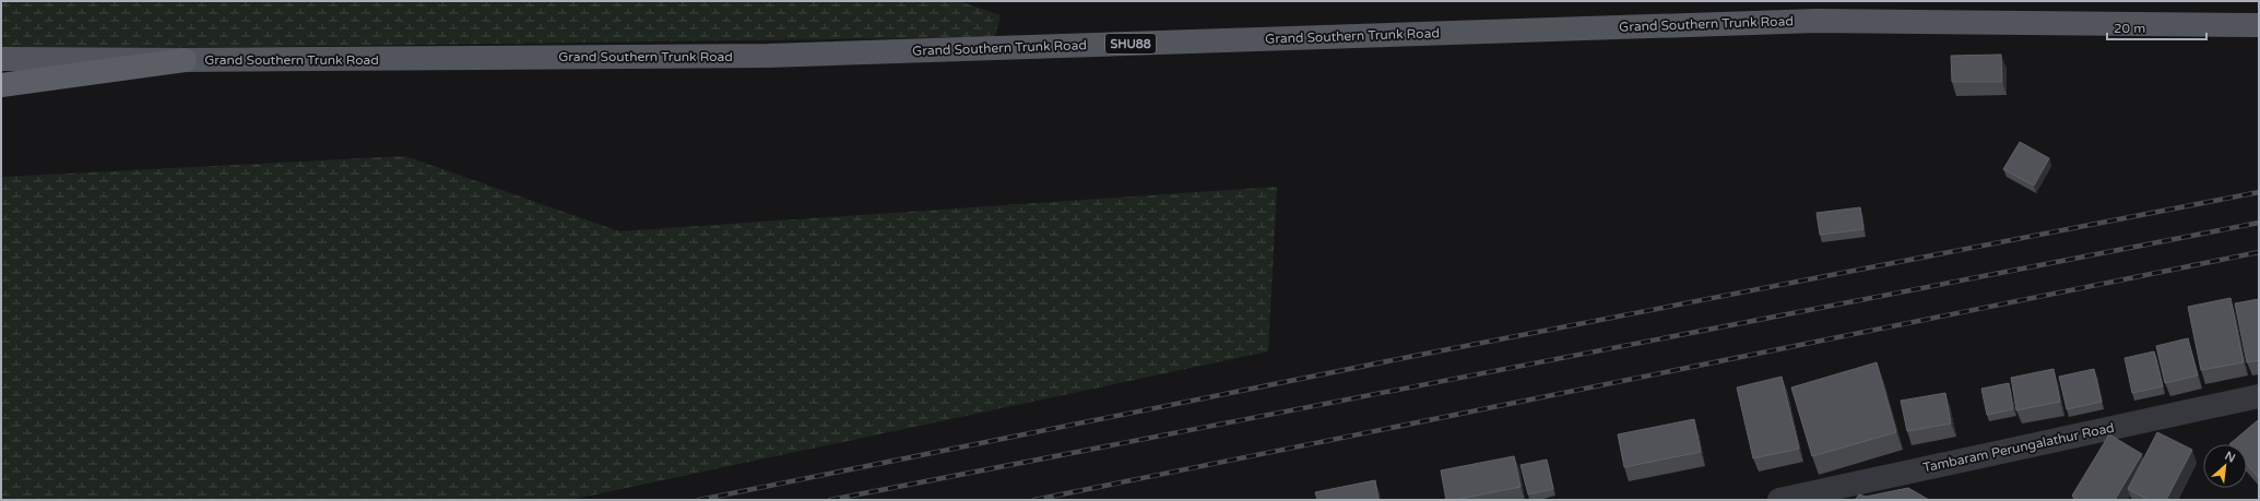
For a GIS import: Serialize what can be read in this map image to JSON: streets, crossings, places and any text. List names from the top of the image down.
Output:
{
  "streets": {
    "main road": ["Grand Southern Trunk Road", "SHU88"],
    "street": ["Tambaram Perungalathur Road"]
  },
  "scale_bar": "20 m",
  "north": "top right"
}
